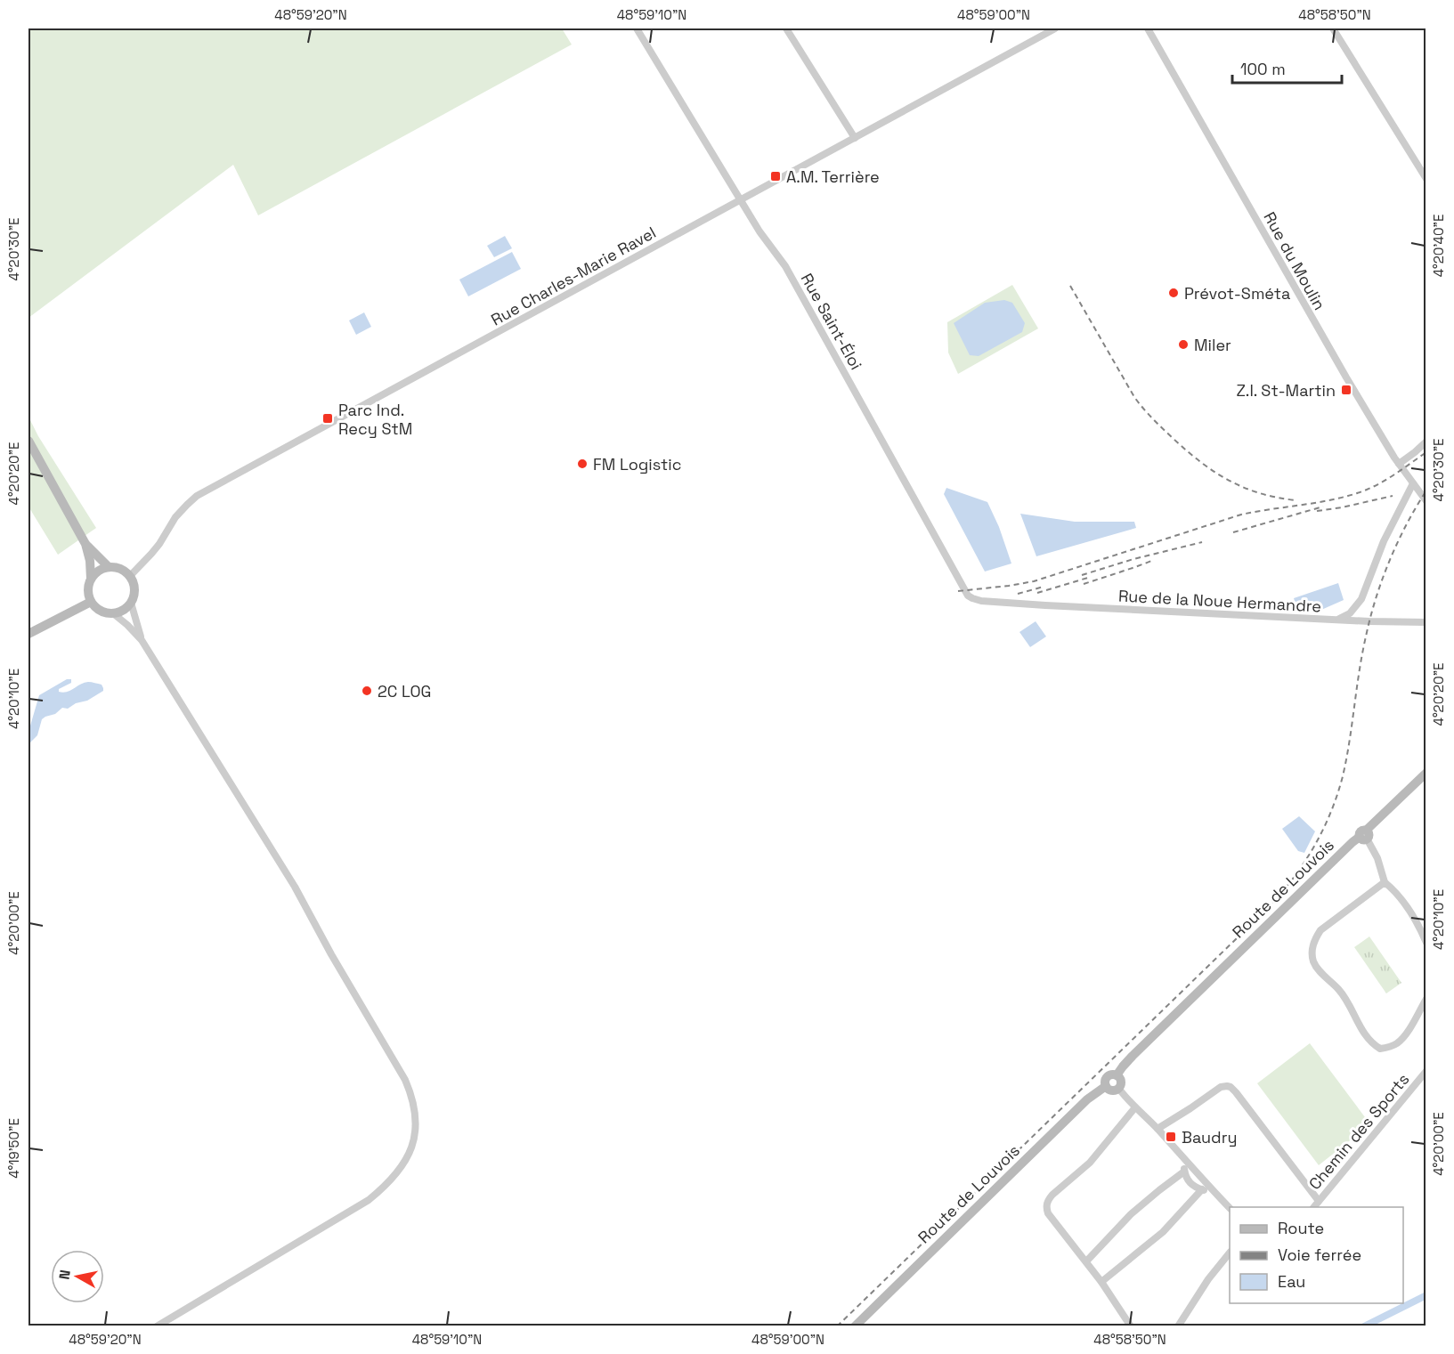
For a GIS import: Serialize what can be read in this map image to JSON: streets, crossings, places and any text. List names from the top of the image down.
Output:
{
  "streets": {
    "street": [
      "Rue du Moulin",
      "Rue Charles-Marie Ravel",
      "Rue Saint-Éloi",
      "Rue de la Noue Hermandre",
      "Route de Louvois",
      "Chemin des Sports"
    ]
  },
  "crossings": [
    ["Rue Charles-Marie Ravel", "Rue Saint-Éloi"],
    ["Rue Saint-Éloi", "Rue de la Noue Hermandre"]
  ],
  "places": {
    "transit": [
      "A.M. Terrière",
      "Z.I. St-Martin",
      "Parc Ind. Recy StM",
      "Baudry"
    ],
    "other": [
      "Prévot-Sméta",
      "Miler",
      "FM Logistic",
      "2C LOG"
    ]
  },
  "legend": ["Route", "Voie ferrée", "Eau"],
  "scale_bar": "100 m",
  "north": "left",
  "coordinates": [
    "48°59'20\"N",
    "48°59'10\"N",
    "48°59'00\"N",
    "48°58'50\"N",
    "4°20'40\"E",
    "4°20'30\"E",
    "4°20'20\"E",
    "4°20'10\"E",
    "4°20'00\"E",
    "4°19'50\"E"
  ]
}
